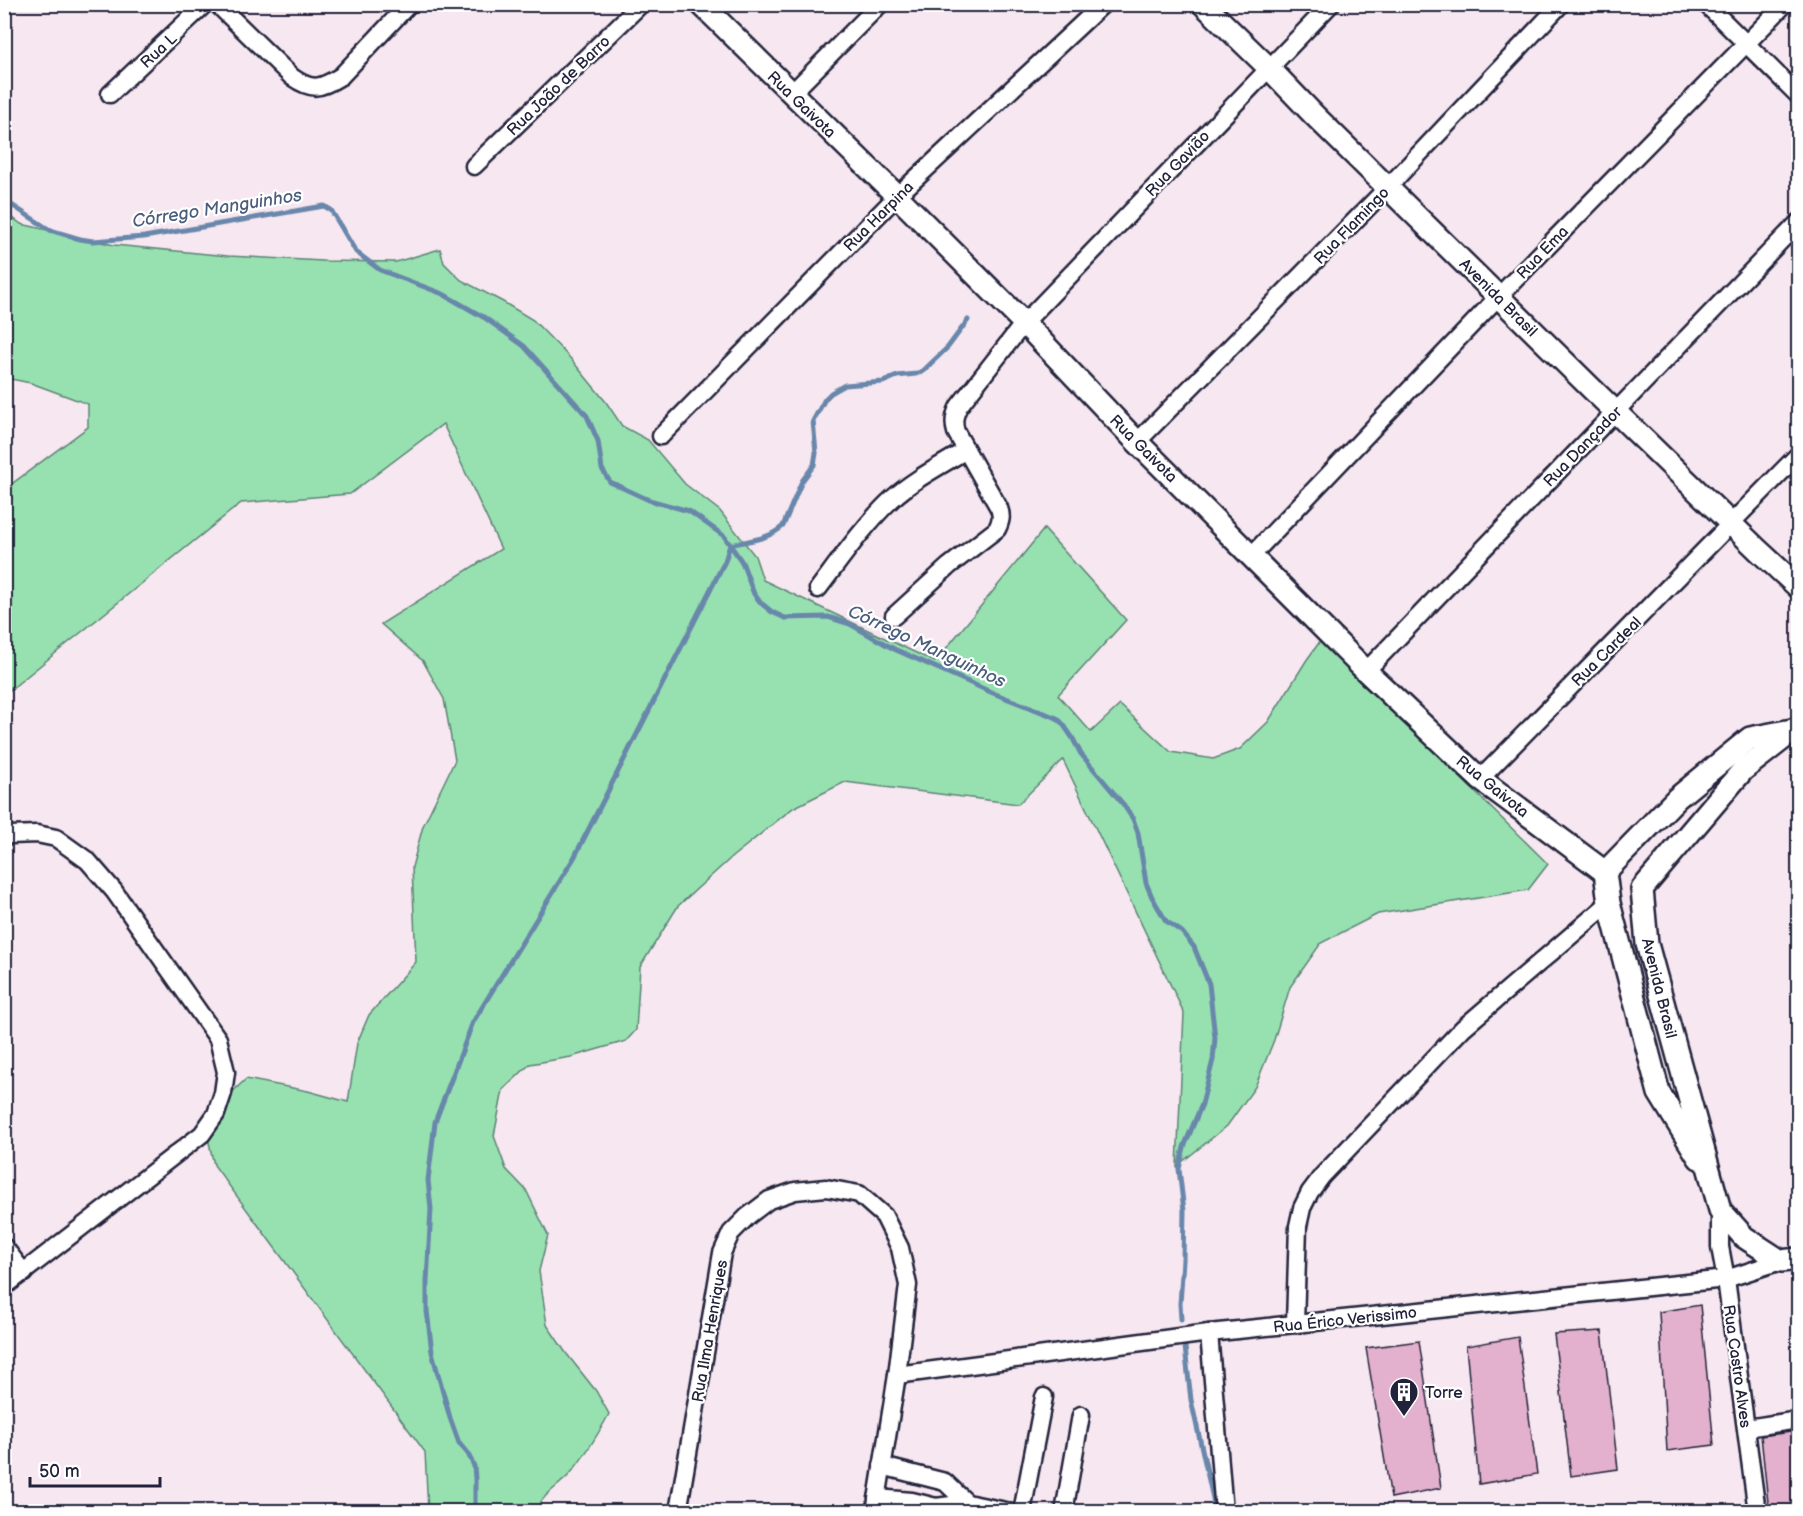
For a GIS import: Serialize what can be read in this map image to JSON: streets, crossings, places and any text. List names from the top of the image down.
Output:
{
  "streets": {
    "street": [
      "Rua L",
      "Rua João de Barro",
      "Rua Gaivota",
      "Rua Gavião",
      "Rua Harpina",
      "Rua Flamingo",
      "Rua Ema",
      "Avenida Brasil",
      "Rua Dançador",
      "Rua Cardeal",
      "Rua Érico Verissimo",
      "Rua Ilma Henriques",
      "Rua Castro Alves"
    ]
  },
  "crossings": [
    ["Rua Gaivota", "Rua Gavião"],
    ["Rua Gaivota", "Rua Harpina"],
    ["Rua Gaivota", "Rua Flamingo"],
    ["Rua Gaivota", "Rua Ema"],
    ["Rua Gaivota", "Rua Dançador"],
    ["Rua Gaivota", "Rua Cardeal"],
    ["Rua Gavião", "Avenida Brasil"],
    ["Rua Flamingo", "Avenida Brasil"],
    ["Rua Ema", "Avenida Brasil"],
    ["Avenida Brasil", "Rua Dançador"],
    ["Avenida Brasil", "Rua Cardeal"],
    ["Rua Érico Verissimo", "Rua Ilma Henriques"],
    ["Rua Érico Verissimo", "Rua Castro Alves"]
  ],
  "water": ["Córrego Manguinhos"],
  "places": {
    "building": ["Torre"]
  },
  "scale_bar": "50 m"
}
